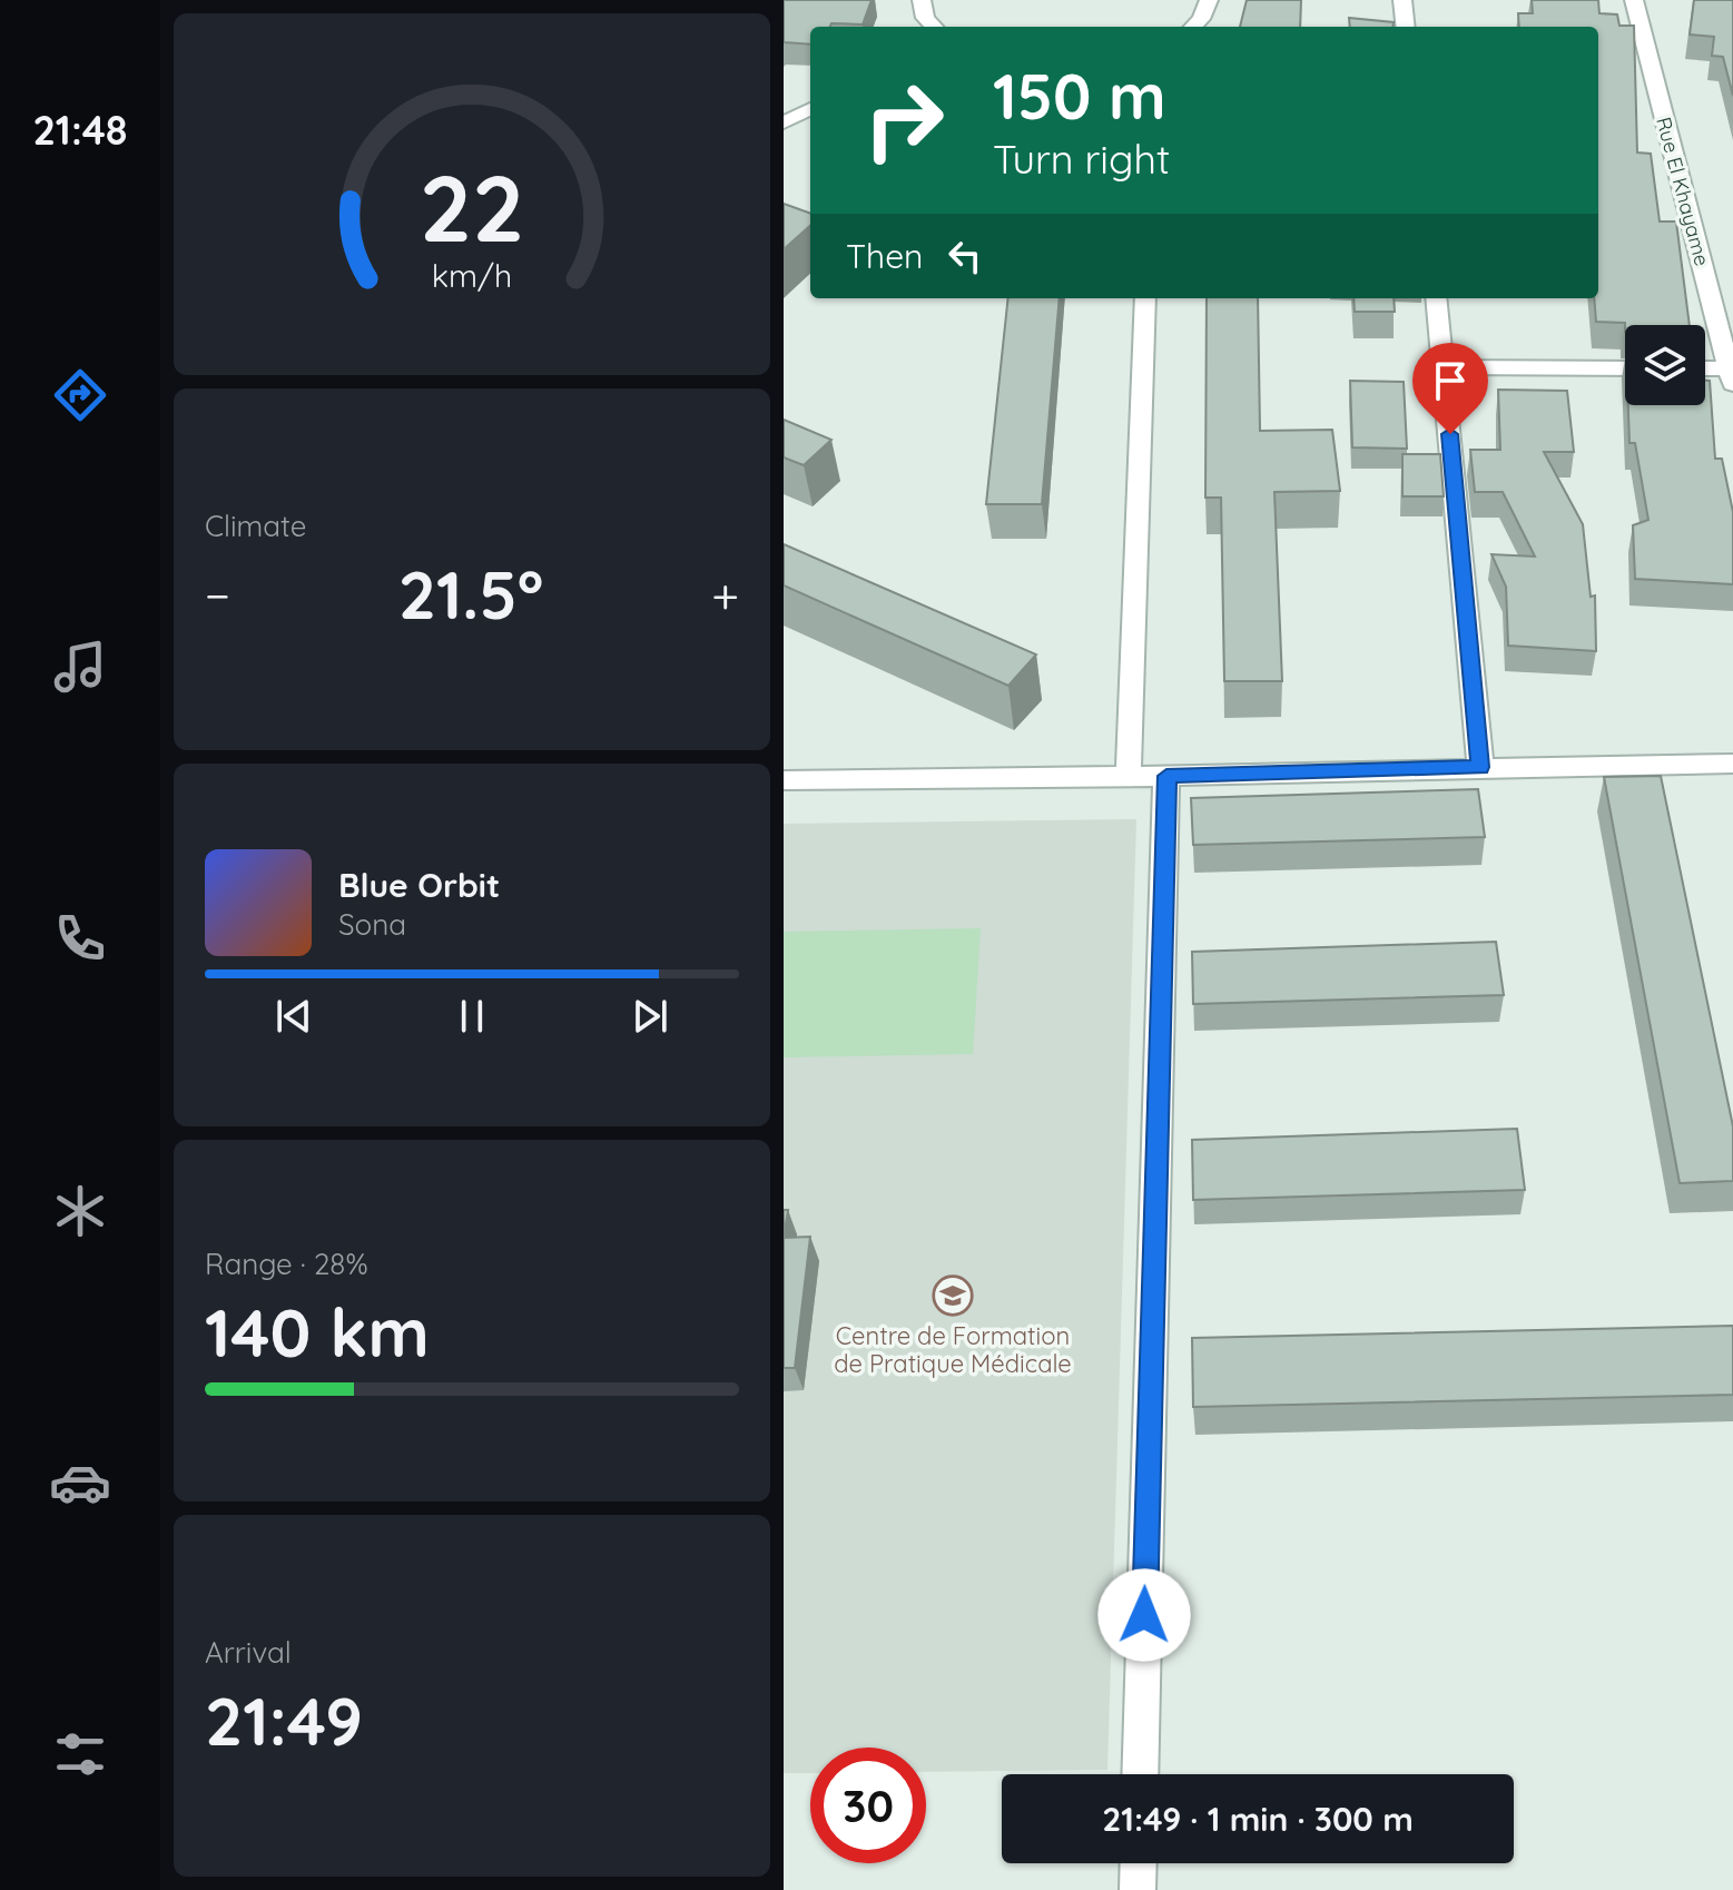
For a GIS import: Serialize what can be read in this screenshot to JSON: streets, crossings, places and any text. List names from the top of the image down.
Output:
{
  "streets": {
    "street": ["Rue El Khayame"]
  },
  "places": {
    "school or university": ["Centre de Formation de Pratique Médicale"]
  },
  "page": {
    "tabs": "21:48",
    "turn": ["150 m", "Turn right"],
    "then": "Then",
    "tile": [
      "Climate",
      ["Range · 28%", "140 km"],
      ["Arrival", "21:49"]
    ],
    "heat": ["−", "21.5°", "+"],
    "song": ["Blue Orbit", "Sona"],
    "limit": "30",
    "trip": "21:49 · 1 min · 300 m",
    "gauge": ["22", "km/h"]
  }
}
